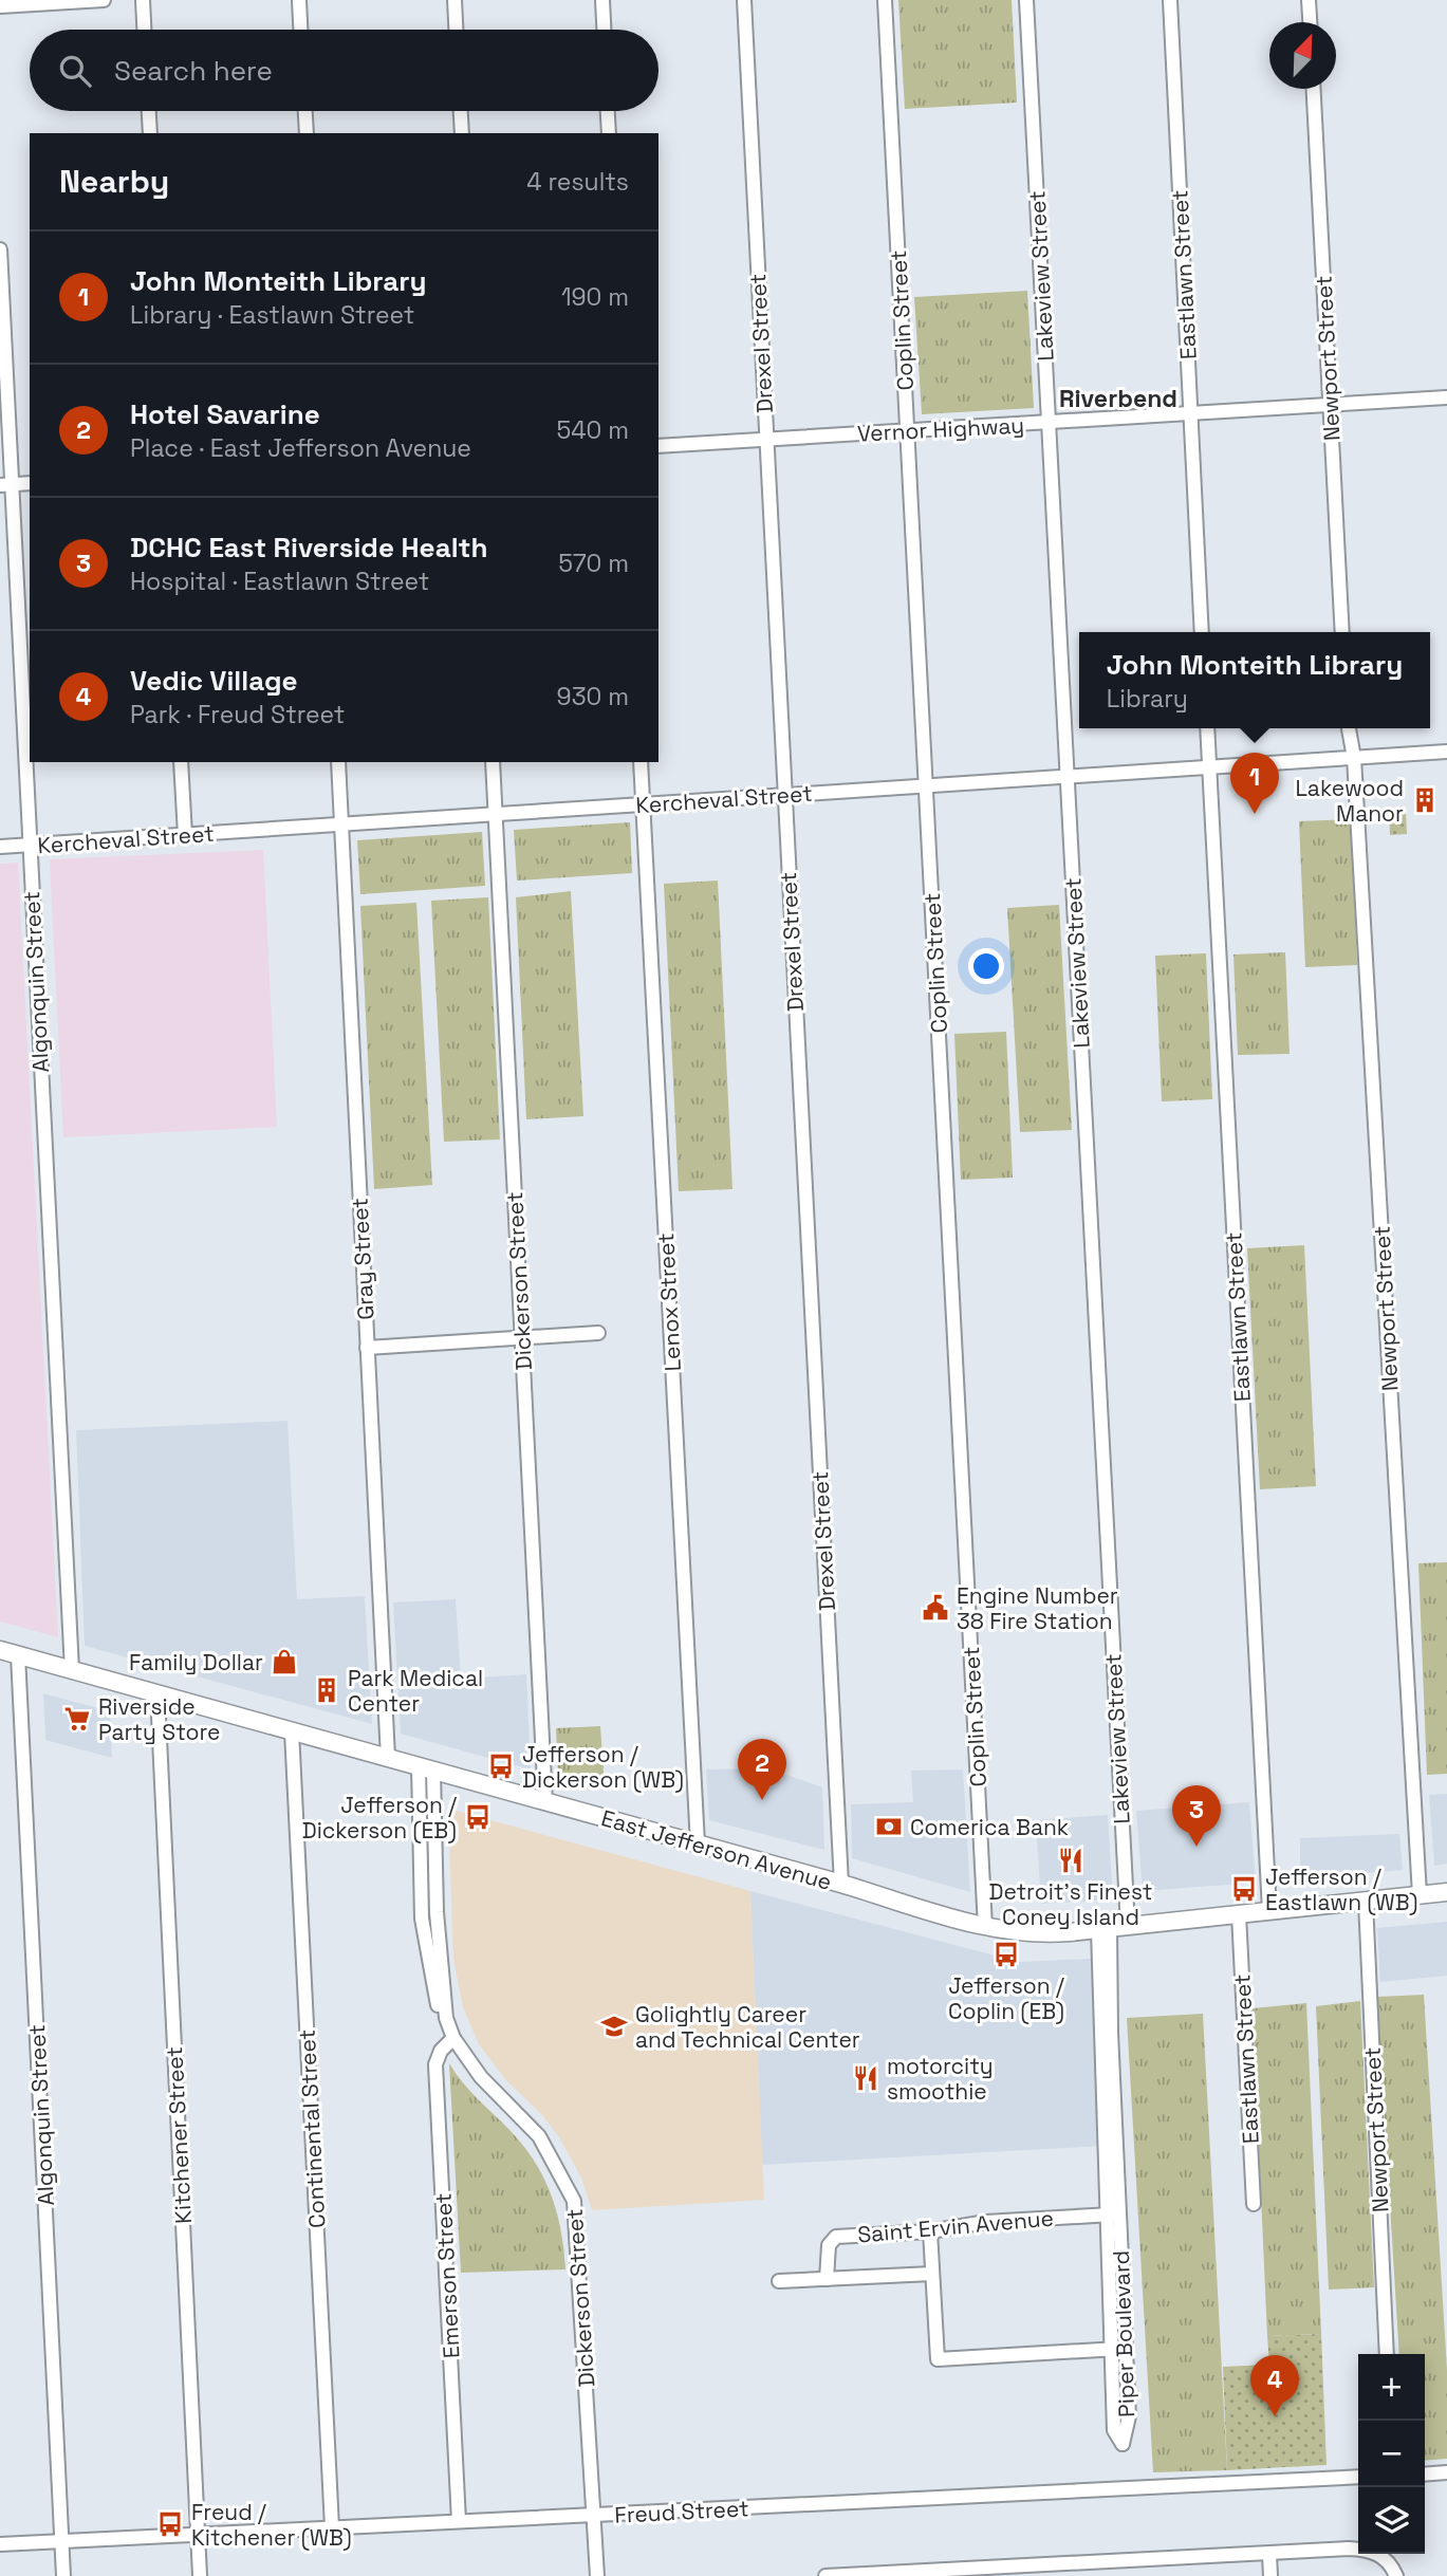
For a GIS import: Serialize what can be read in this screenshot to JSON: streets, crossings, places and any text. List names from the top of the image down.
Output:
{
  "streets": {
    "main road": ["East Jefferson Avenue"],
    "street": [
      "Eastlawn Street",
      "Lakeview Street",
      "Coplin Street",
      "Drexel Street",
      "Newport Street",
      "Vernor Highway",
      "Kercheval Street",
      "Algonquin Street",
      "Gray Street",
      "Dickerson Street",
      "Lenox Street",
      "Continental Street",
      "Kitchener Street",
      "Saint Ervin Avenue",
      "Emerson Street",
      "Piper Boulevard",
      "Freud Street"
    ]
  },
  "crossings": [
    ["Eastlawn Street", "Vernor Highway"],
    ["Eastlawn Street", "Kercheval Street"],
    ["Eastlawn Street", "East Jefferson Avenue"],
    ["Lakeview Street", "Vernor Highway"],
    ["Lakeview Street", "Kercheval Street"],
    ["Lakeview Street", "East Jefferson Avenue"],
    ["Lakeview Street", "Piper Boulevard"],
    ["Coplin Street", "Vernor Highway"],
    ["Coplin Street", "Kercheval Street"],
    ["Coplin Street", "East Jefferson Avenue"],
    ["Drexel Street", "Vernor Highway"],
    ["Drexel Street", "Kercheval Street"],
    ["Drexel Street", "East Jefferson Avenue"],
    ["Newport Street", "Vernor Highway"],
    ["Newport Street", "Kercheval Street"],
    ["Newport Street", "East Jefferson Avenue"],
    ["Kercheval Street", "Algonquin Street"],
    ["Kercheval Street", "Gray Street"],
    ["Kercheval Street", "Dickerson Street"],
    ["Kercheval Street", "Lenox Street"],
    ["Algonquin Street", "East Jefferson Avenue"],
    ["Algonquin Street", "Freud Street"],
    ["Gray Street", "East Jefferson Avenue"],
    ["Dickerson Street", "East Jefferson Avenue"],
    ["Dickerson Street", "Emerson Street"],
    ["Dickerson Street", "Freud Street"],
    ["Lenox Street", "East Jefferson Avenue"],
    ["East Jefferson Avenue", "Continental Street"],
    ["East Jefferson Avenue", "Kitchener Street"],
    ["East Jefferson Avenue", "Piper Boulevard"],
    ["Continental Street", "Freud Street"],
    ["Kitchener Street", "Freud Street"],
    ["Saint Ervin Avenue", "Piper Boulevard"],
    ["Emerson Street", "Freud Street"]
  ],
  "districts": ["Riverbend"],
  "places": {
    "building": ["Lakewood Manor", "Park Medical Center"],
    "public building": ["Engine Number 38 Fire Station"],
    "shop": ["Family Dollar"],
    "supermarket": ["Riverside Party Store"],
    "bus stop": [
      "Jefferson / Dickerson (WB)",
      "Jefferson / Dickerson (EB)",
      "Jefferson / Eastlawn (WB)",
      "Jefferson / Coplin (EB)",
      "Freud / Kitchener (WB)"
    ],
    "bank": ["Comerica Bank"],
    "restaurant": ["Detroit's Finest Coney Island", "motorcity smoothie"],
    "school or university": ["Golightly Career and Technical Center"]
  },
  "north": "top right",
  "page": {
    "search": "Search here",
    "heading": ["Nearby", "4 results"],
    "list": [
      {
        "mark": "1",
        "name": "John Monteith Library",
        "note": "Library · Eastlawn Street",
        "value": "190 m"
      },
      {
        "mark": "2",
        "name": "Hotel Savarine",
        "note": "Place · East Jefferson Avenue",
        "value": "540 m"
      },
      {
        "mark": "3",
        "name": "DCHC East Riverside Health",
        "note": "Hospital · Eastlawn Street",
        "value": "570 m"
      },
      {
        "mark": "4",
        "name": "Vedic Village",
        "note": "Park · Freud Street",
        "value": "930 m"
      }
    ],
    "popup": ["John Monteith Library", "Library"],
    "pins": [
      "1",
      "2",
      "3",
      "4"
    ],
    "map_buttons": ["+", "−"]
  }
}
